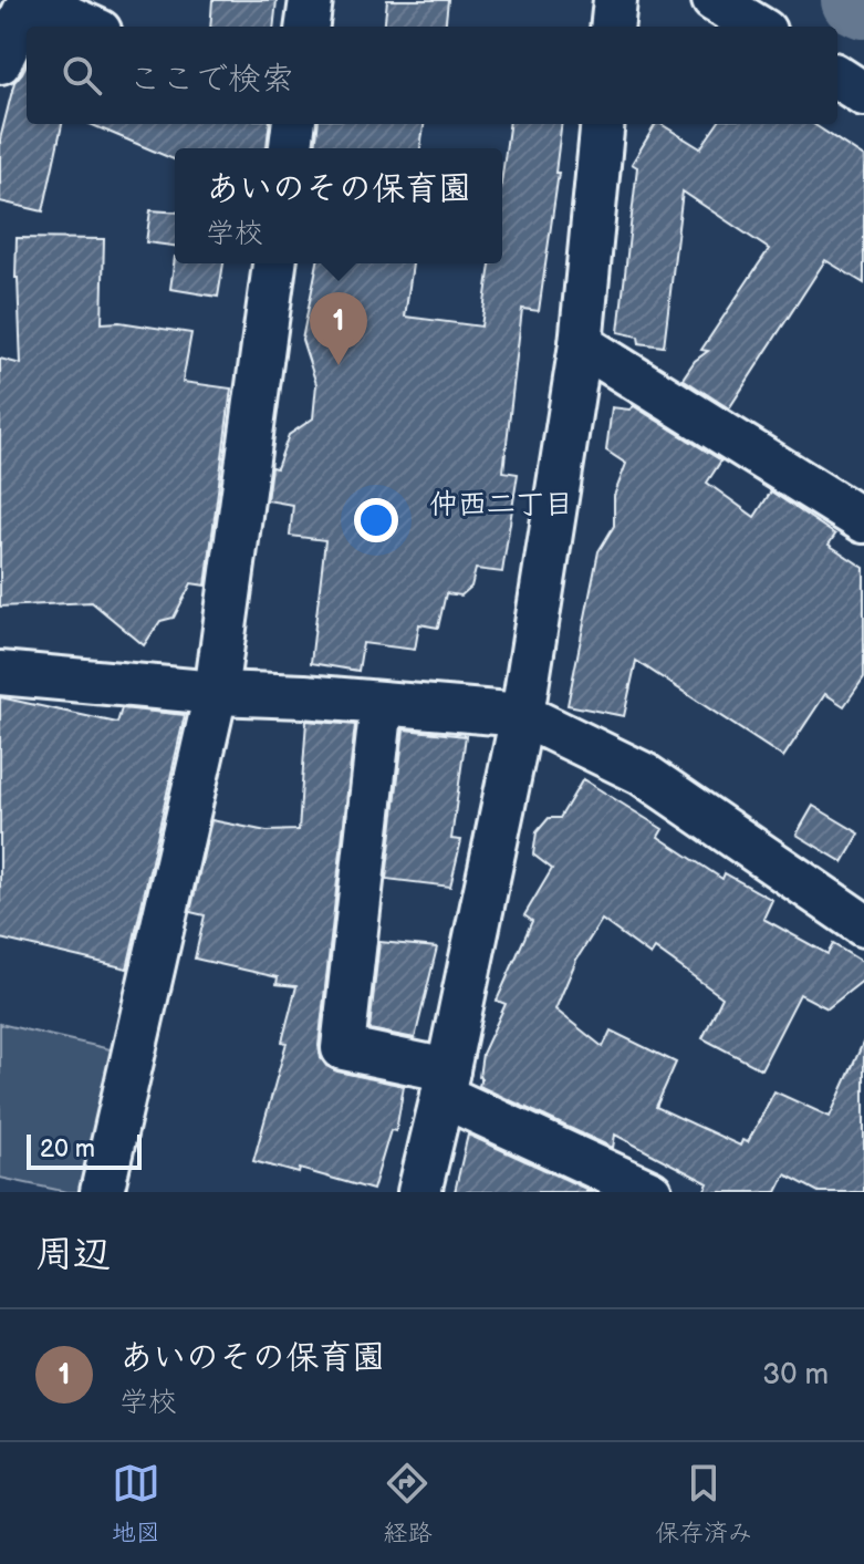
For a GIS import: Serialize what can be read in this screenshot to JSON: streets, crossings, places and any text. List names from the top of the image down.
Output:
{
  "districts": ["仲西二丁目"],
  "scale_bar": "20 m",
  "page": {
    "search": "ここで検索",
    "popup": ["あいのその保育園", "学校"],
    "pins": "1",
    "scale": "20 m",
    "heading": "周辺",
    "list": [
      {
        "mark": "1",
        "name": "あいのその保育園",
        "note": "学校",
        "value": "30 m"
      }
    ],
    "nav": ["地図", "経路", "保存済み"]
  }
}
